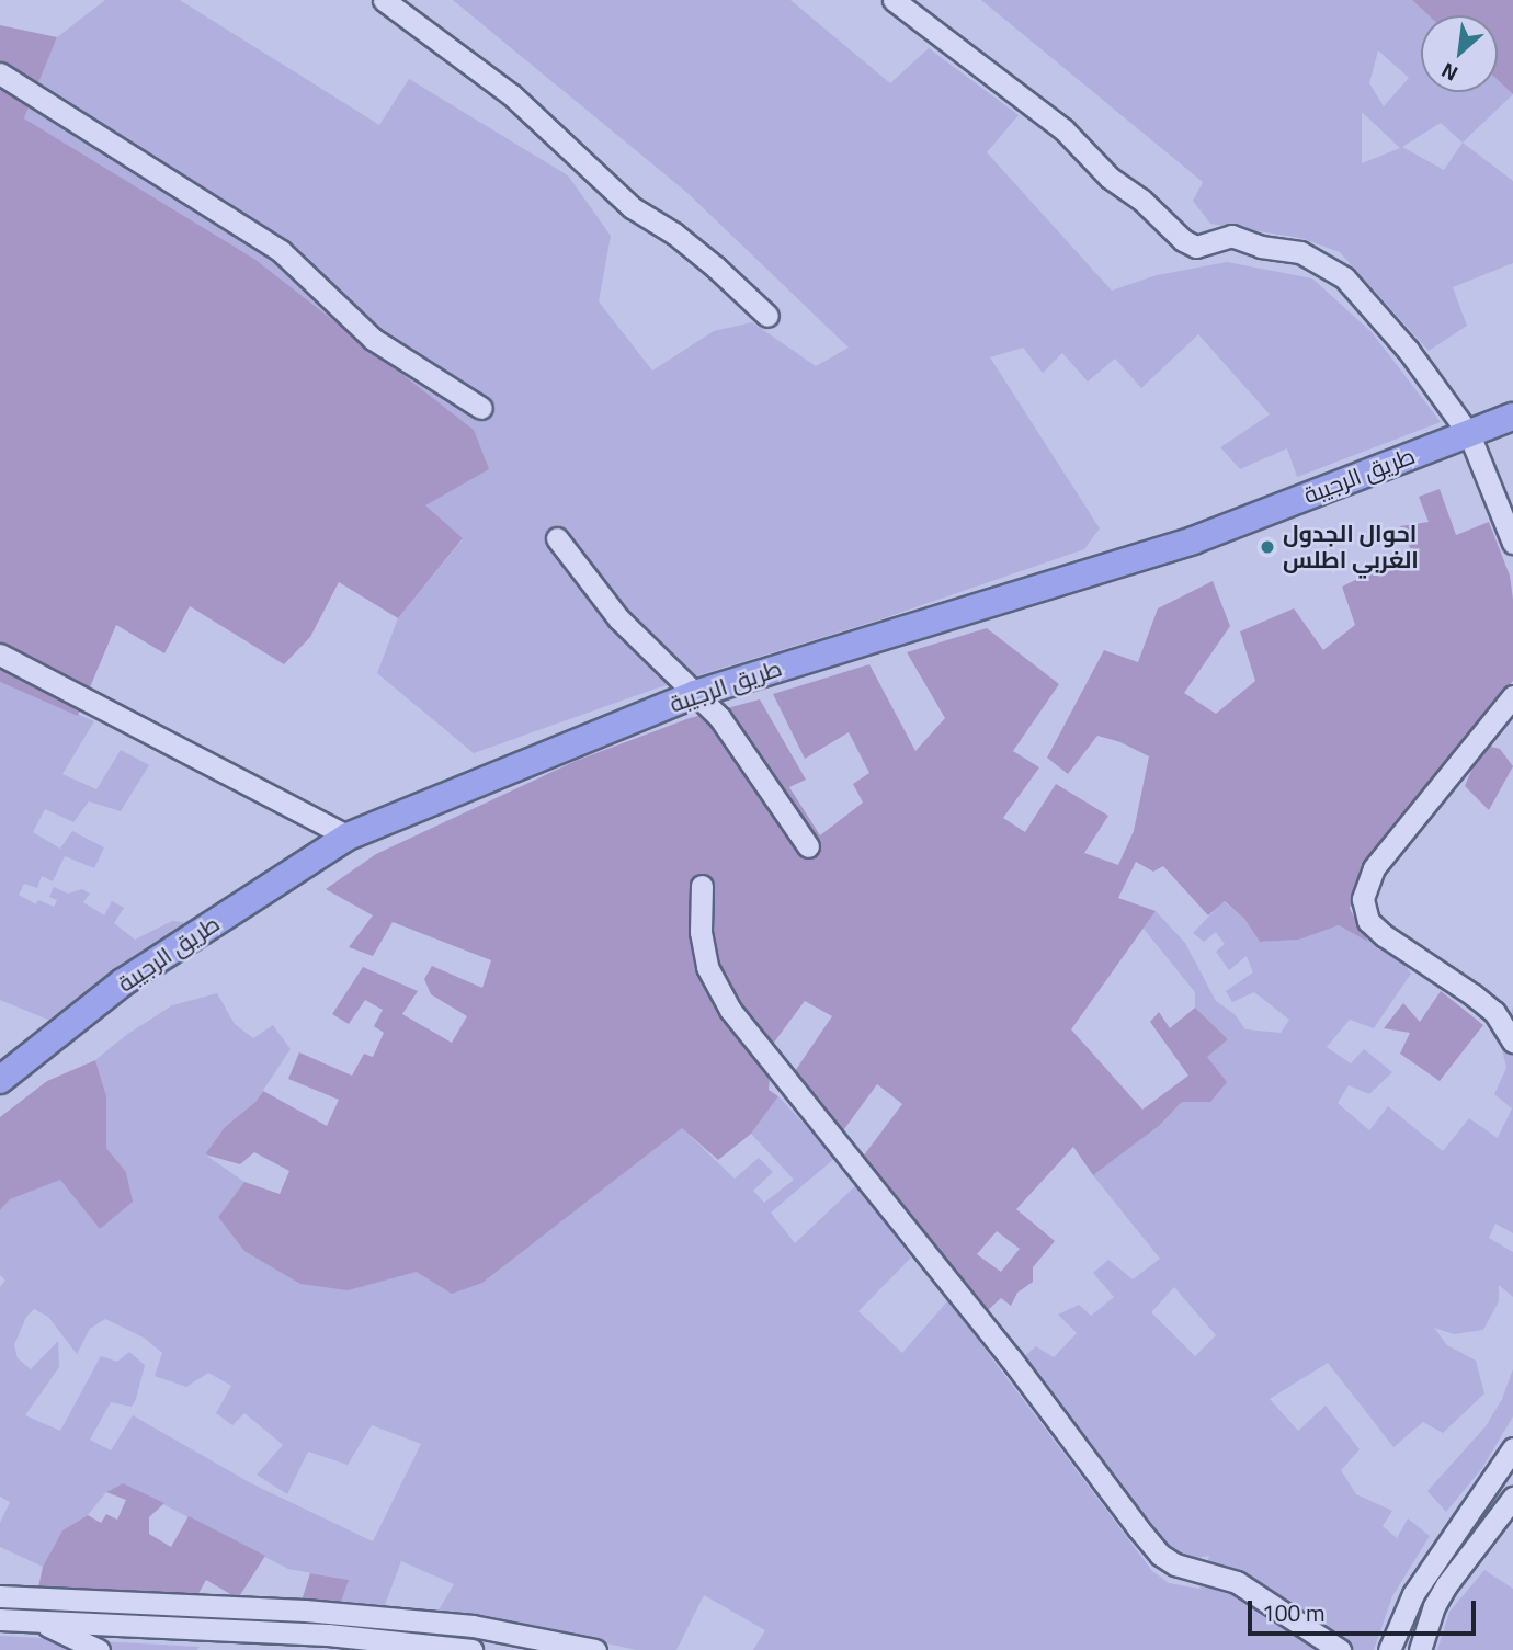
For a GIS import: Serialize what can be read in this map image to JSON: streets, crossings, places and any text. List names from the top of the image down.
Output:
{
  "streets": {
    "main road": ["طريق الرجيبة"]
  },
  "places": ["احوال الجدول الغربي اطلس"],
  "scale_bar": "100 m",
  "north": "bottom left"
}
